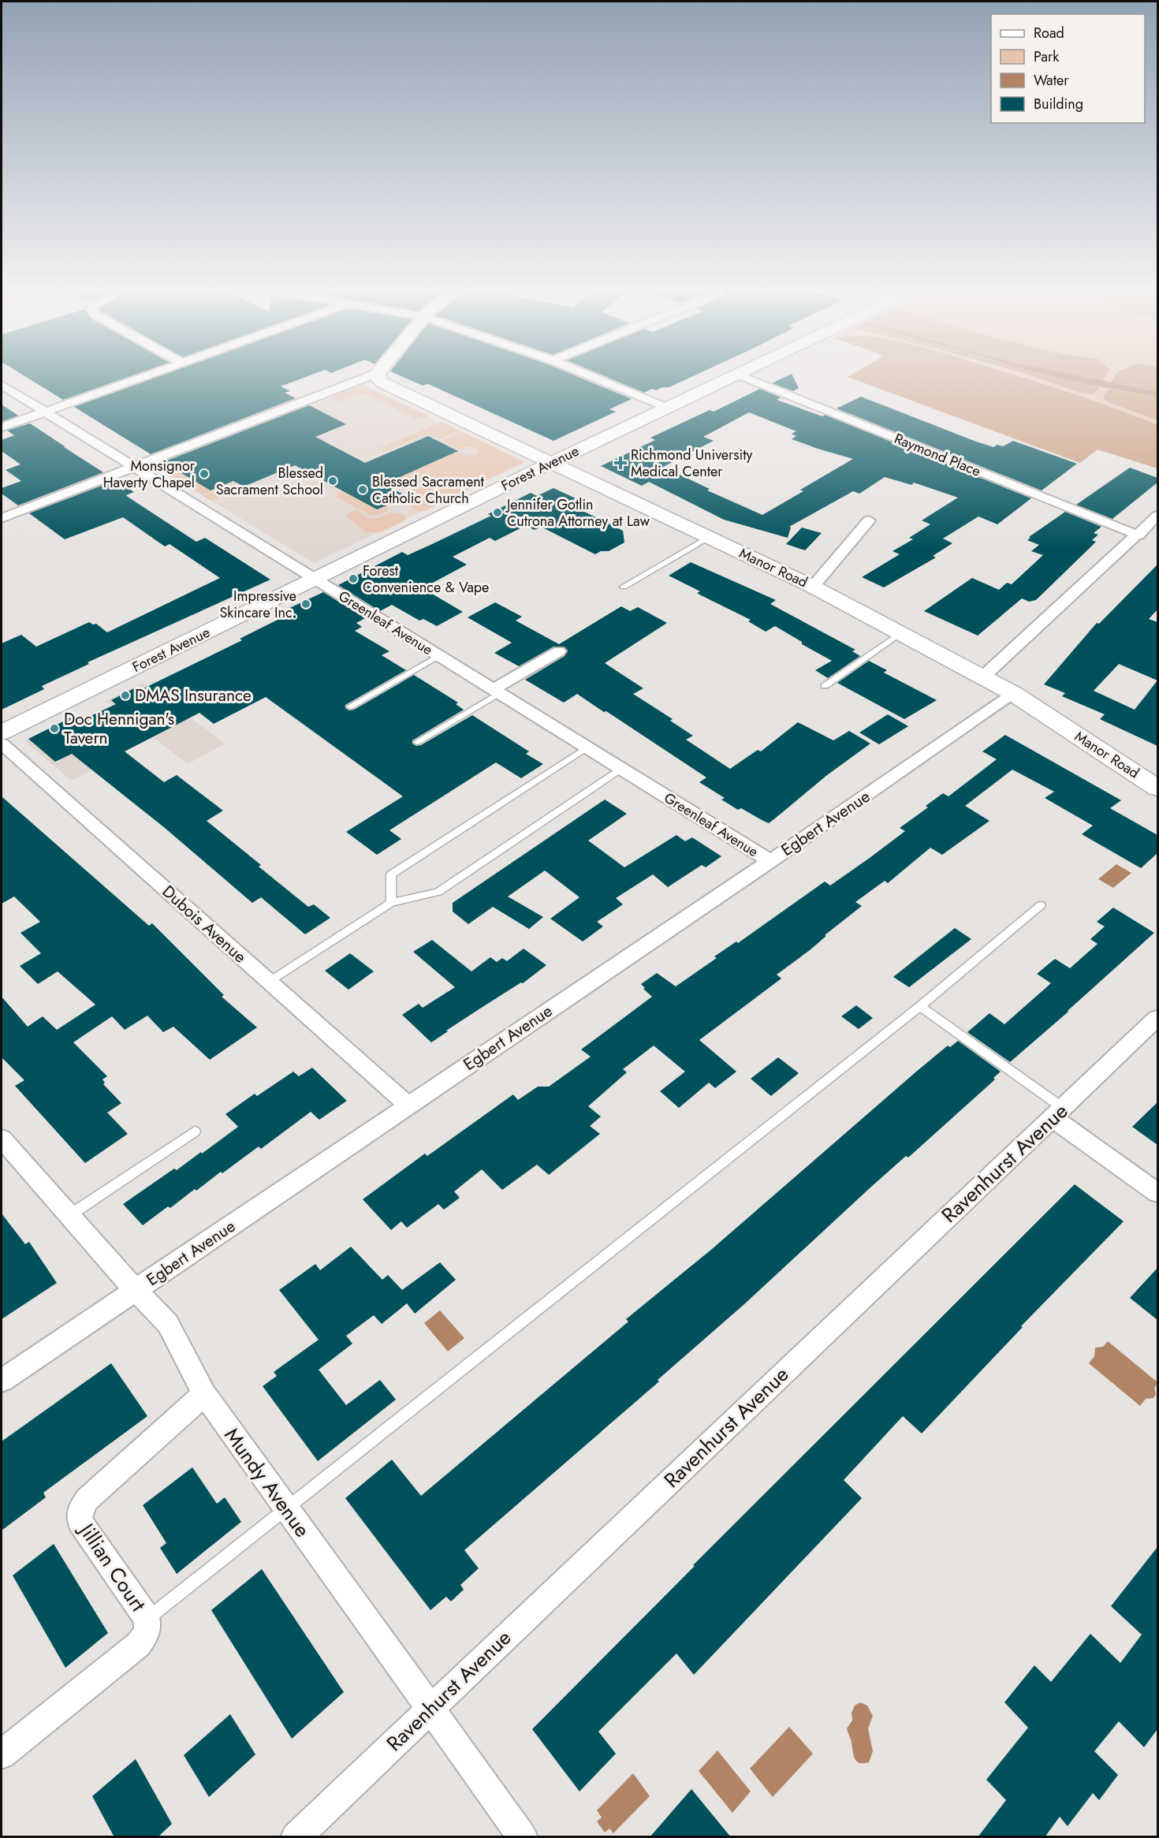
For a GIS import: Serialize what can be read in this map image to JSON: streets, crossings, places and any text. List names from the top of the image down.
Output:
{
  "streets": {
    "street": [
      "Raymond Place",
      "Forest Avenue",
      "Manor Road",
      "Greenleaf Avenue",
      "Egbert Avenue",
      "Dubois Avenue",
      "Ravenhurst Avenue",
      "Mundy Avenue",
      "Jillian Court"
    ]
  },
  "crossings": [
    ["Forest Avenue", "Manor Road"],
    ["Forest Avenue", "Greenleaf Avenue"],
    ["Manor Road", "Egbert Avenue"],
    ["Greenleaf Avenue", "Egbert Avenue"],
    ["Egbert Avenue", "Dubois Avenue"],
    ["Egbert Avenue", "Mundy Avenue"],
    ["Ravenhurst Avenue", "Mundy Avenue"],
    ["Mundy Avenue", "Jillian Court"]
  ],
  "places": {
    "health": ["Richmond University Medical Center"],
    "other": [
      "Monsignor Haverty Chapel",
      "Blessed Sacrament School",
      "Blessed Sacrament Catholic Church",
      "Jennifer Gotlin Cutrona Attorney at Law",
      "Forest Convenience & Vape",
      "Impressive Skincare Inc.",
      "DMAS Insurance",
      "Doc Hennigan's Tavern"
    ]
  },
  "legend": [
    "Road",
    "Park",
    "Water",
    "Building"
  ]
}
